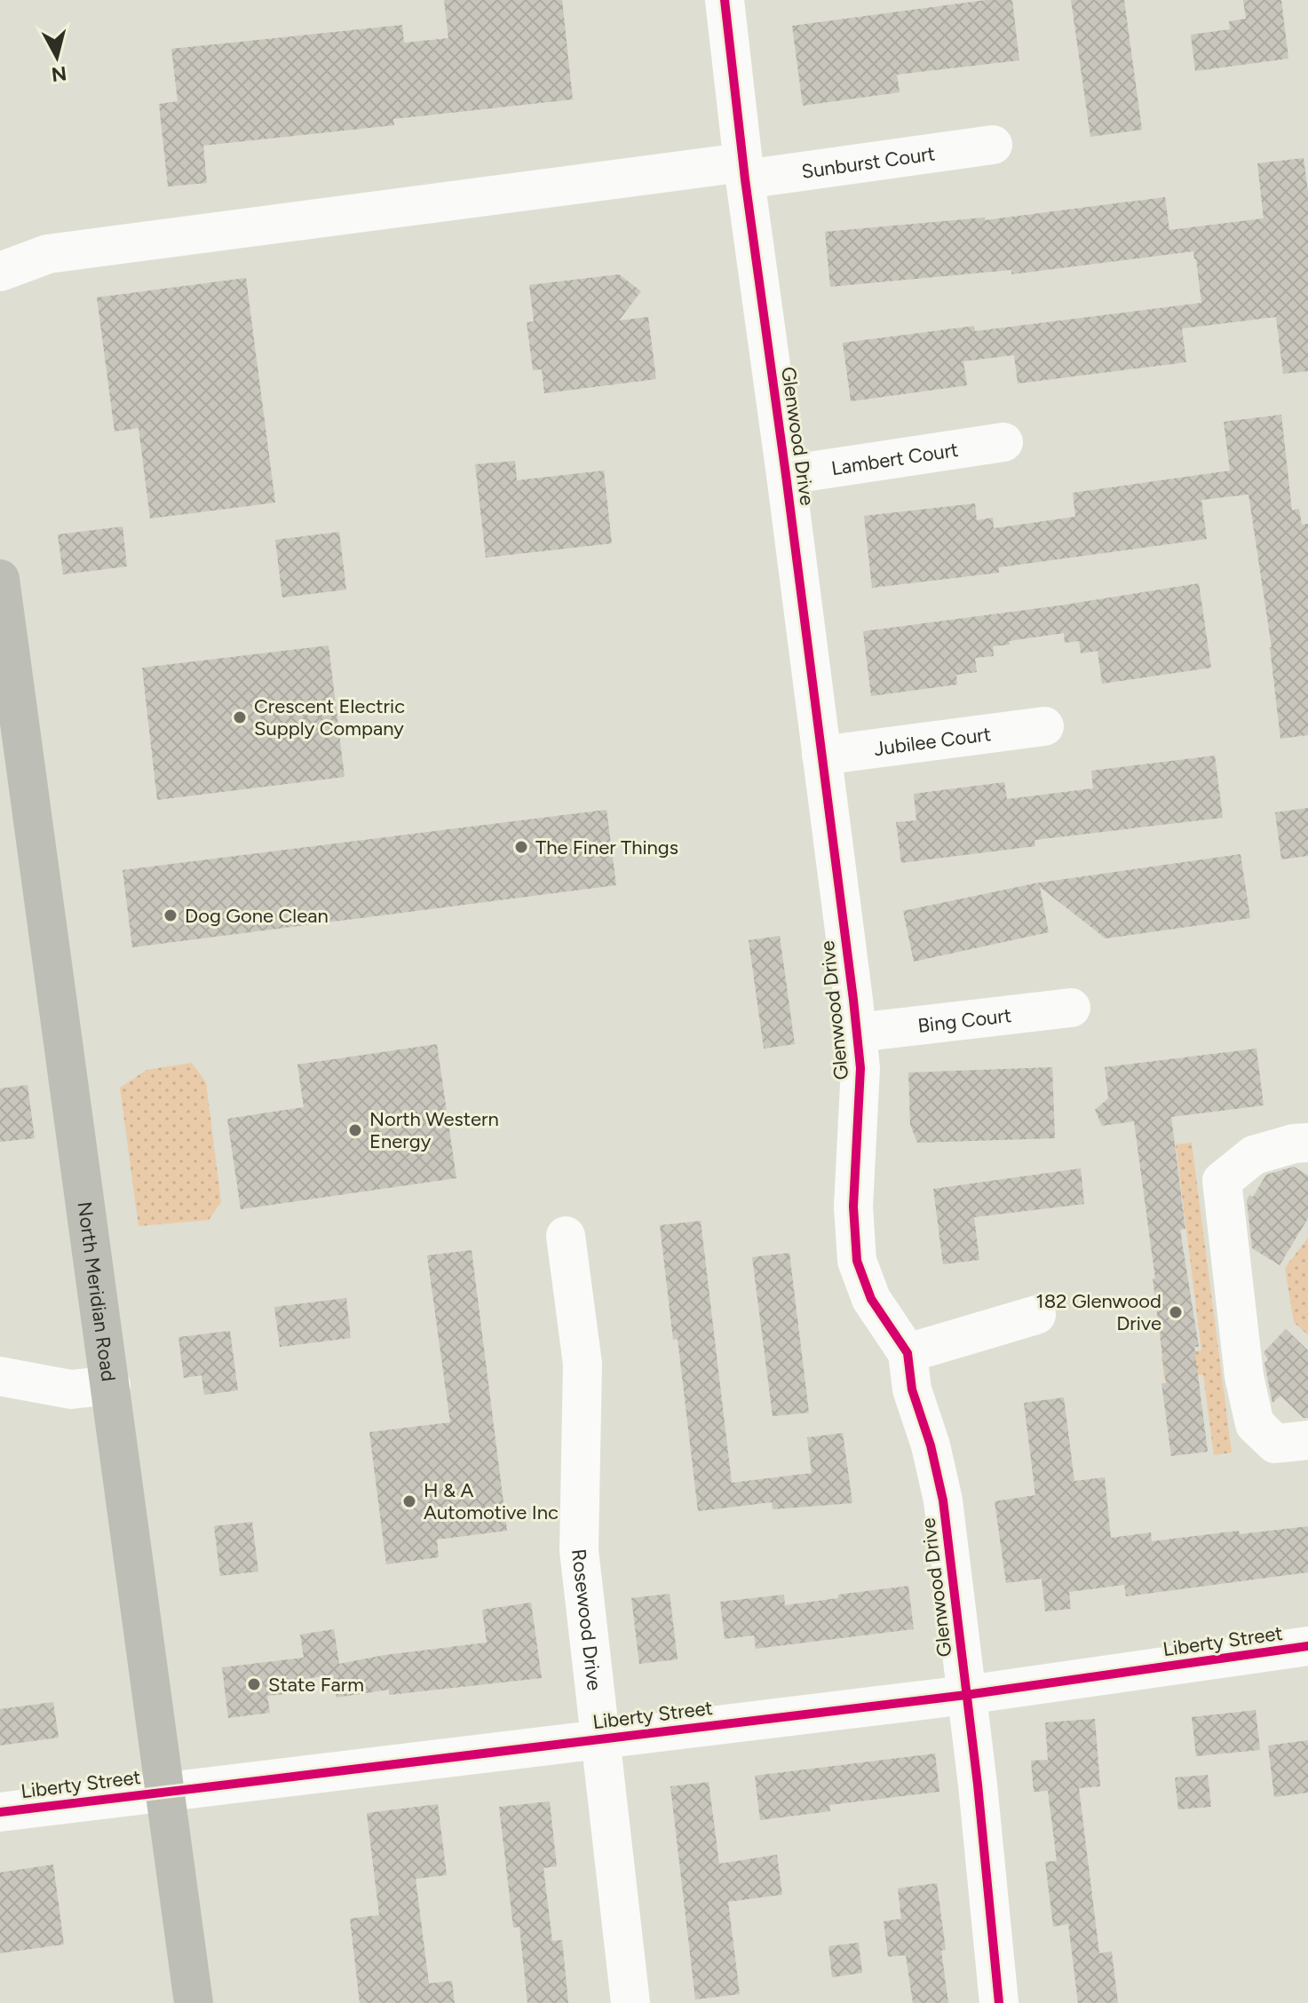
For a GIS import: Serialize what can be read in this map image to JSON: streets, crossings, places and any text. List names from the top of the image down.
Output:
{
  "streets": {
    "main road": ["North Meridian Road"],
    "street": [
      "Sunburst Court",
      "Glenwood Drive",
      "Lambert Court",
      "Jubilee Court",
      "Bing Court",
      "Rosewood Drive",
      "Liberty Street"
    ]
  },
  "crossings": [
    ["Sunburst Court", "Glenwood Drive"],
    ["Glenwood Drive", "Lambert Court"],
    ["Glenwood Drive", "Jubilee Court"],
    ["Glenwood Drive", "Bing Court"],
    ["Glenwood Drive", "Liberty Street"],
    ["North Meridian Road", "Liberty Street"],
    ["Rosewood Drive", "Liberty Street"]
  ],
  "places": [
    "Crescent Electric Supply Company",
    "The Finer Things",
    "Dog Gone Clean",
    "North Western Energy",
    "182 Glenwood Drive",
    "H & A Automotive Inc",
    "State Farm"
  ],
  "north": "bottom"
}
